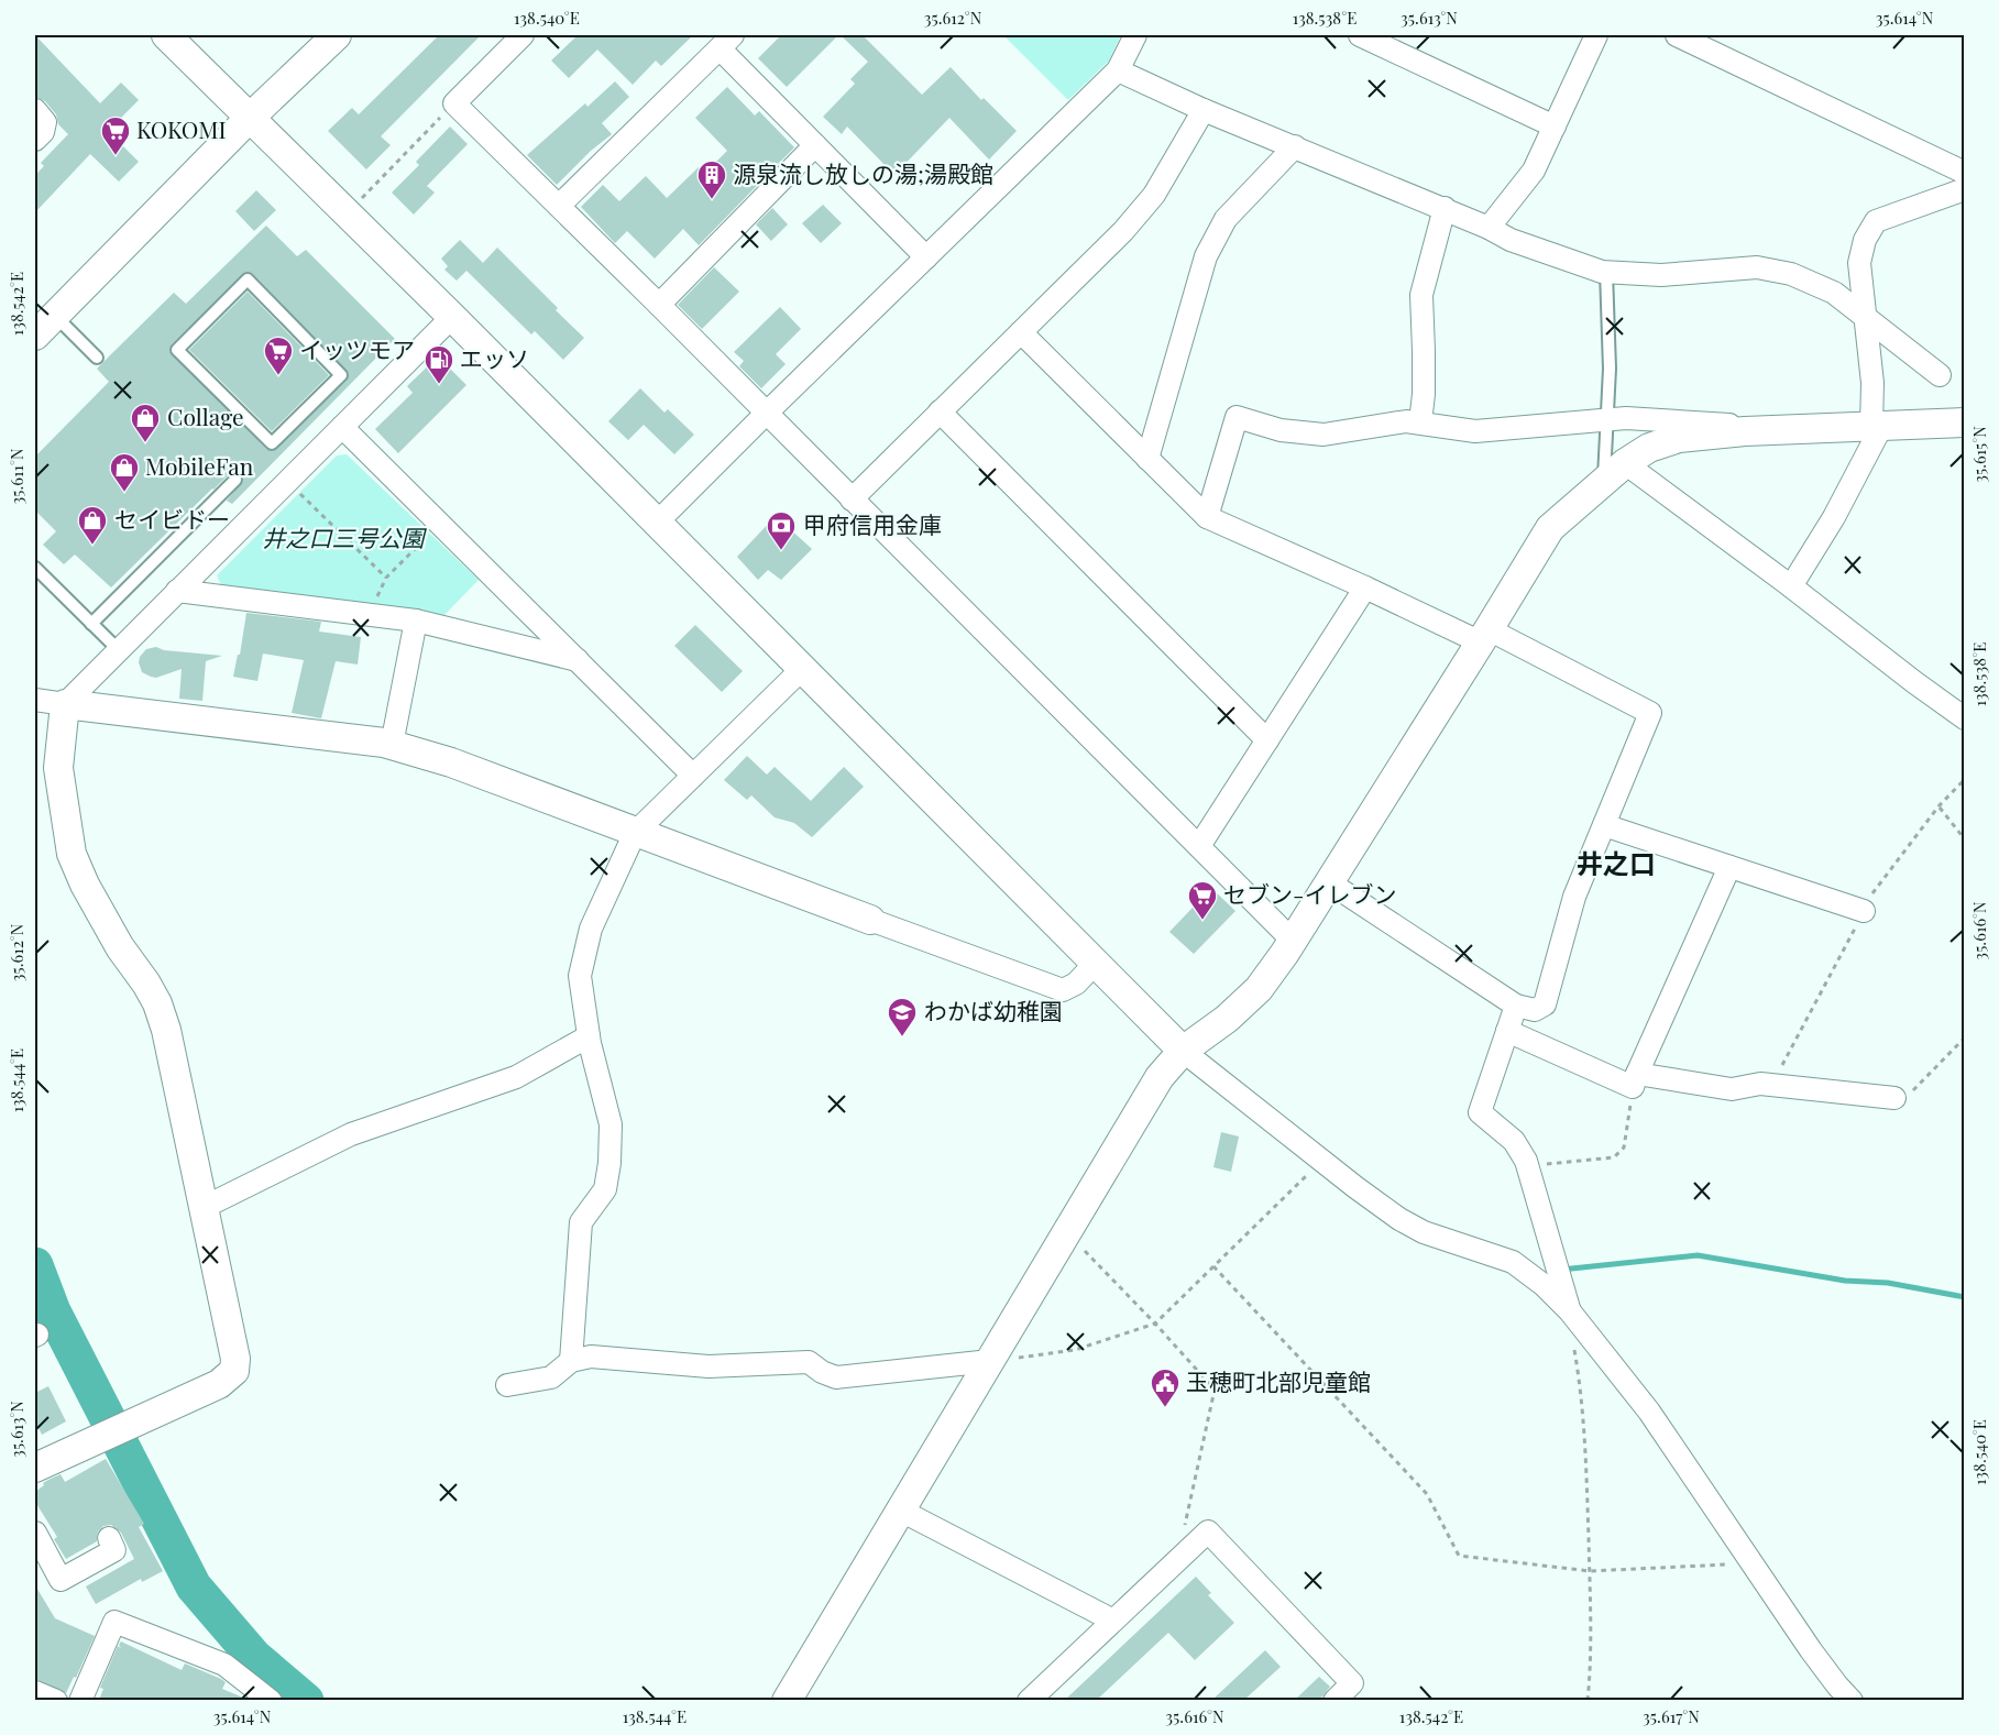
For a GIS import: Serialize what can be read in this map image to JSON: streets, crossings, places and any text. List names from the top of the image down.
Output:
{
  "districts": ["井之口"],
  "parks": ["井之口三号公園"],
  "places": {
    "supermarket": ["KOKOMI", "イッツモア", "セブン-イレブン"],
    "building": ["源泉流し放しの湯;湯殿館"],
    "fuel station": ["エッソ"],
    "shop": ["Collage", "MobileFan", "セイビドー"],
    "bank": ["甲府信用金庫"],
    "school or university": ["わかば幼稚園"],
    "public building": ["玉穂町北部児童館"]
  },
  "coordinates": [
    "138.540°E",
    "35.612°N",
    "138.538°E",
    "35.613°N",
    "35.614°N",
    "138.542°E",
    "35.615°N",
    "35.611°N",
    "35.616°N",
    "138.544°E",
    "35.617°N"
  ]
}
